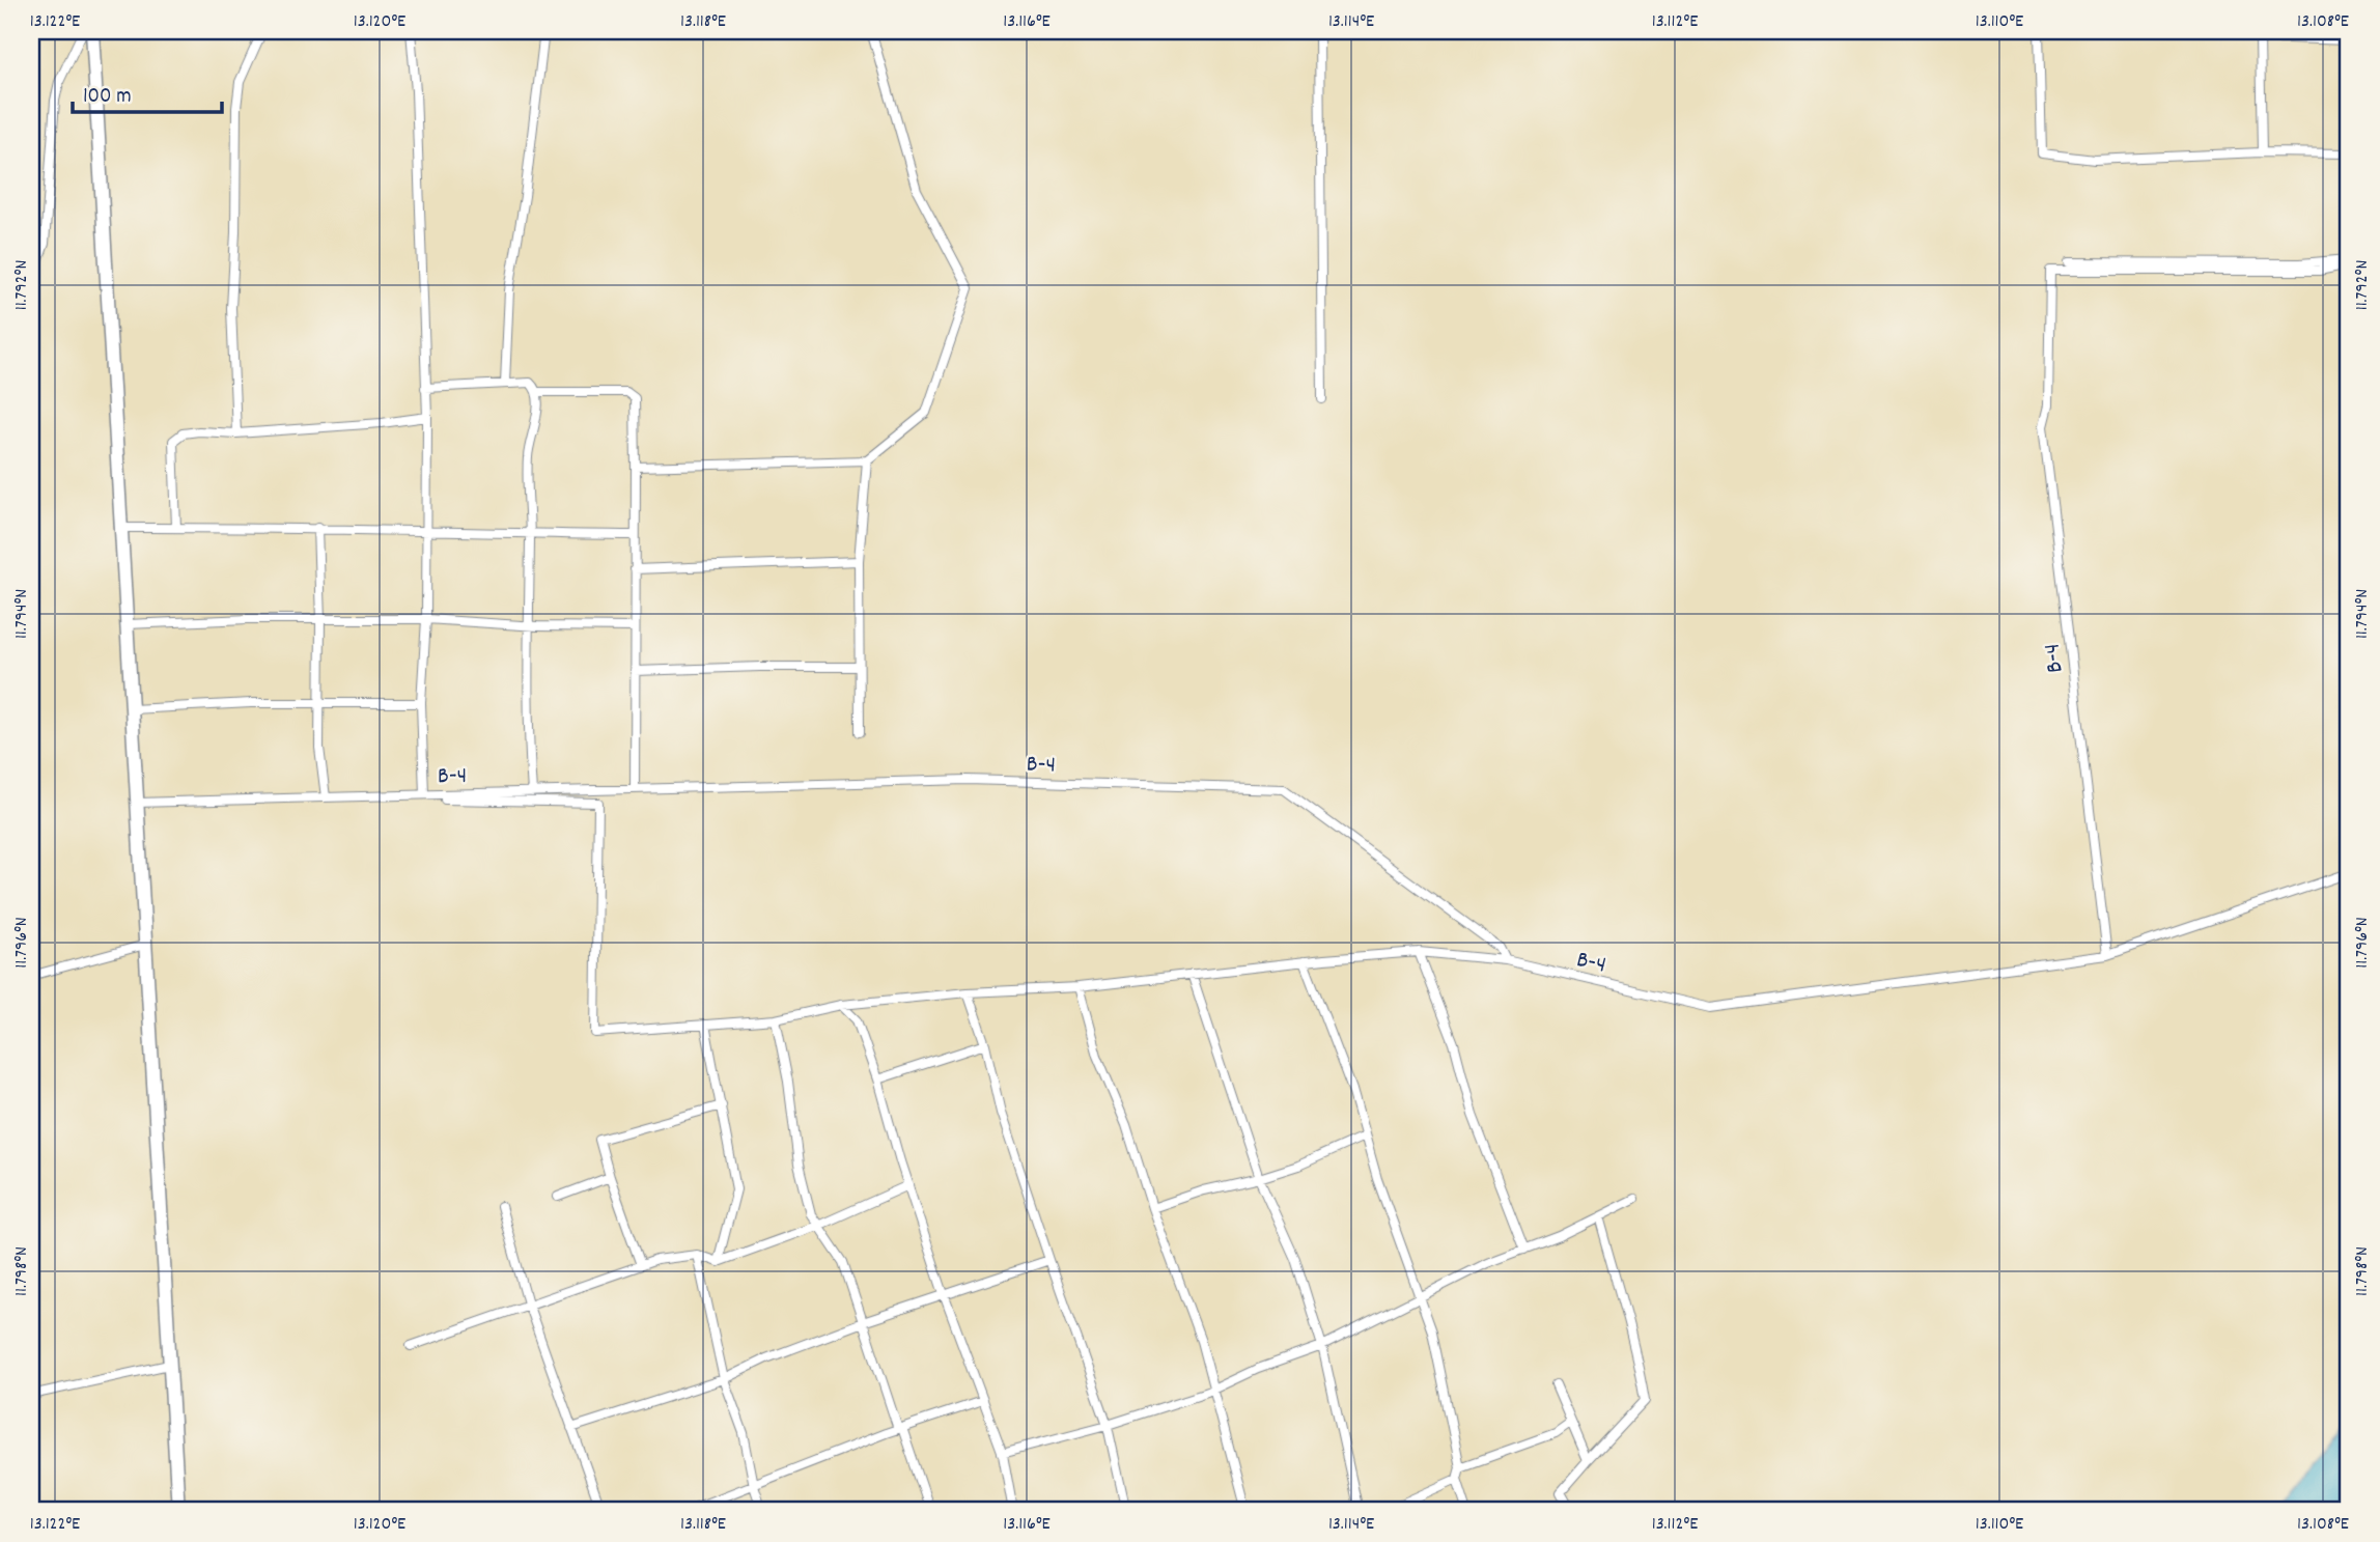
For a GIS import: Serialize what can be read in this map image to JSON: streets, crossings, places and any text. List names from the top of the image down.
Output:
{
  "streets": {
    "street": ["B-4"]
  },
  "scale_bar": "100 m",
  "coordinates": [
    "13.122°E",
    "13.120°E",
    "13.118°E",
    "13.116°E",
    "13.114°E",
    "13.112°E",
    "13.110°E",
    "13.108°E",
    "11.792°N",
    "11.794°N",
    "11.796°N",
    "11.798°N"
  ]
}
